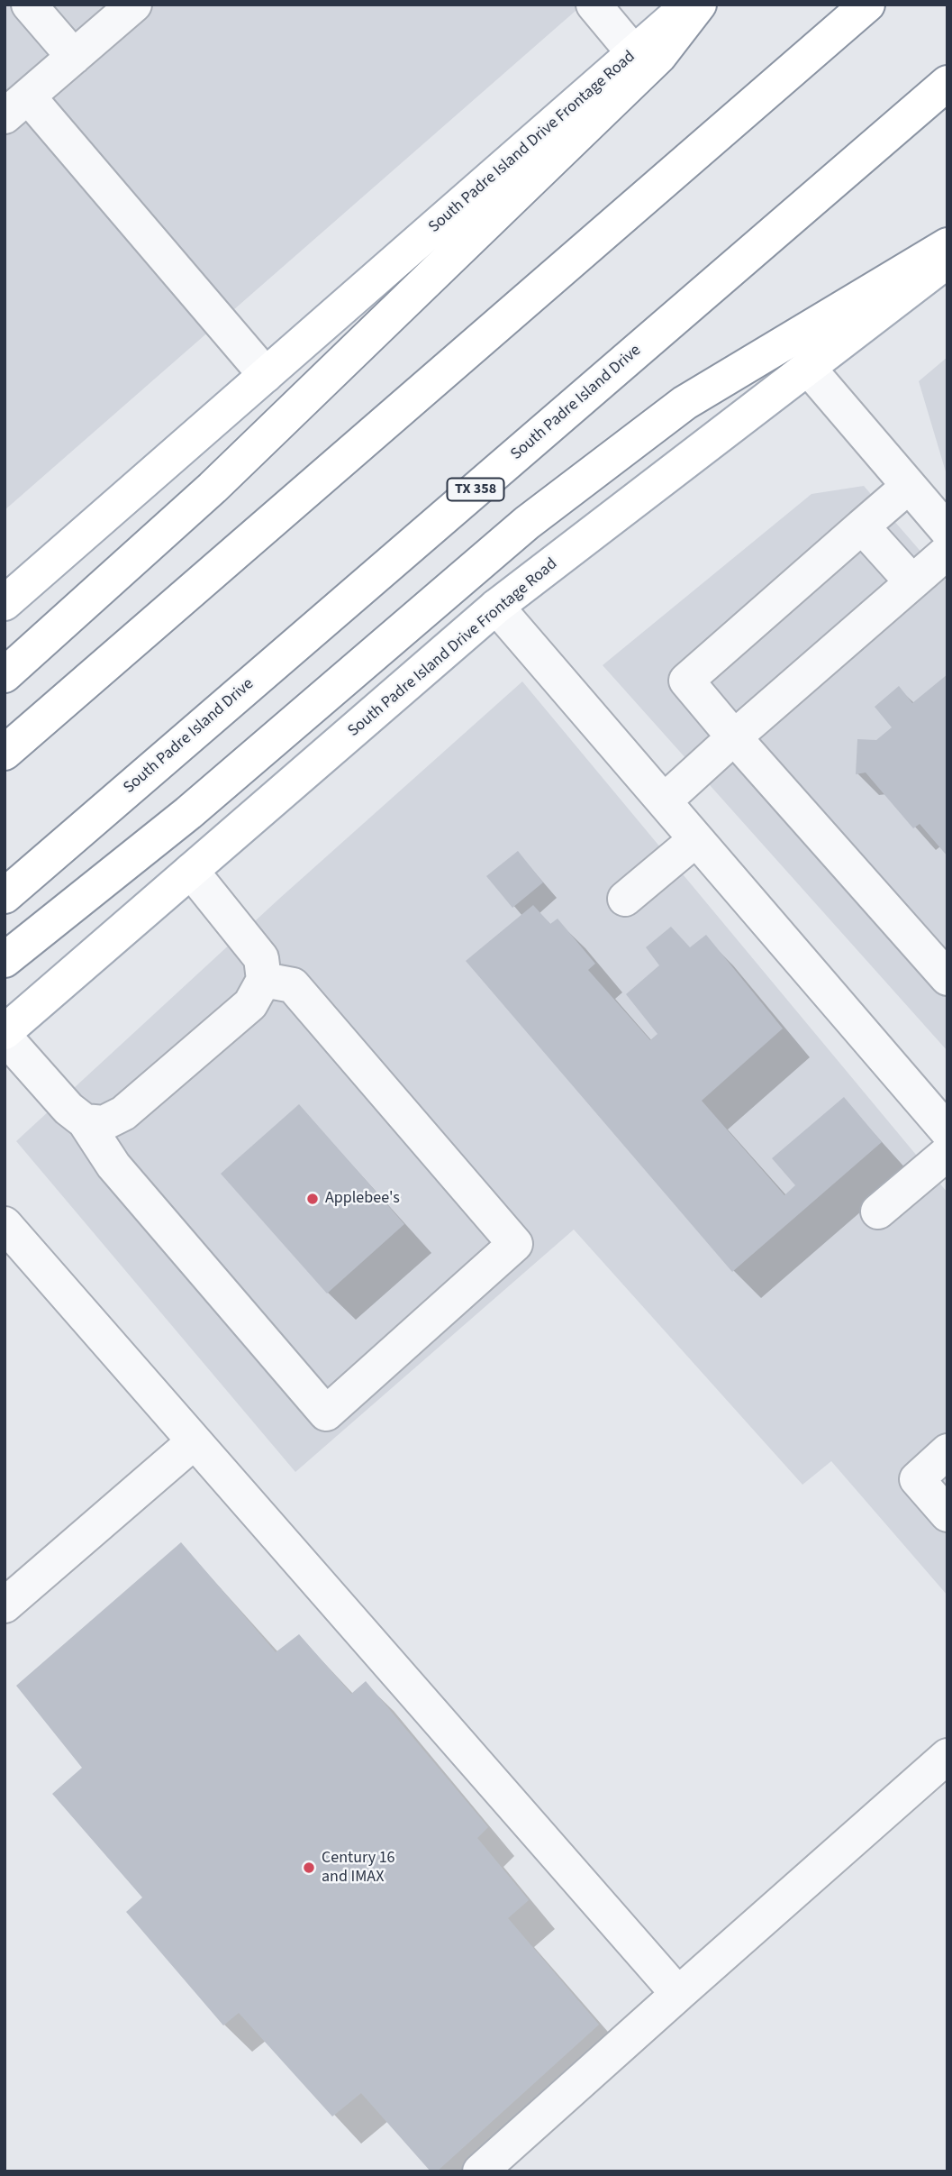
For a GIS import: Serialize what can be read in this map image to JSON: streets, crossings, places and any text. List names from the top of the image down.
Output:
{
  "streets": {
    "main road": ["South Padre Island Drive Frontage Road", "South Padre Island Drive", "TX 358"]
  },
  "places": ["Applebee's", "Century 16 and IMAX"]
}
